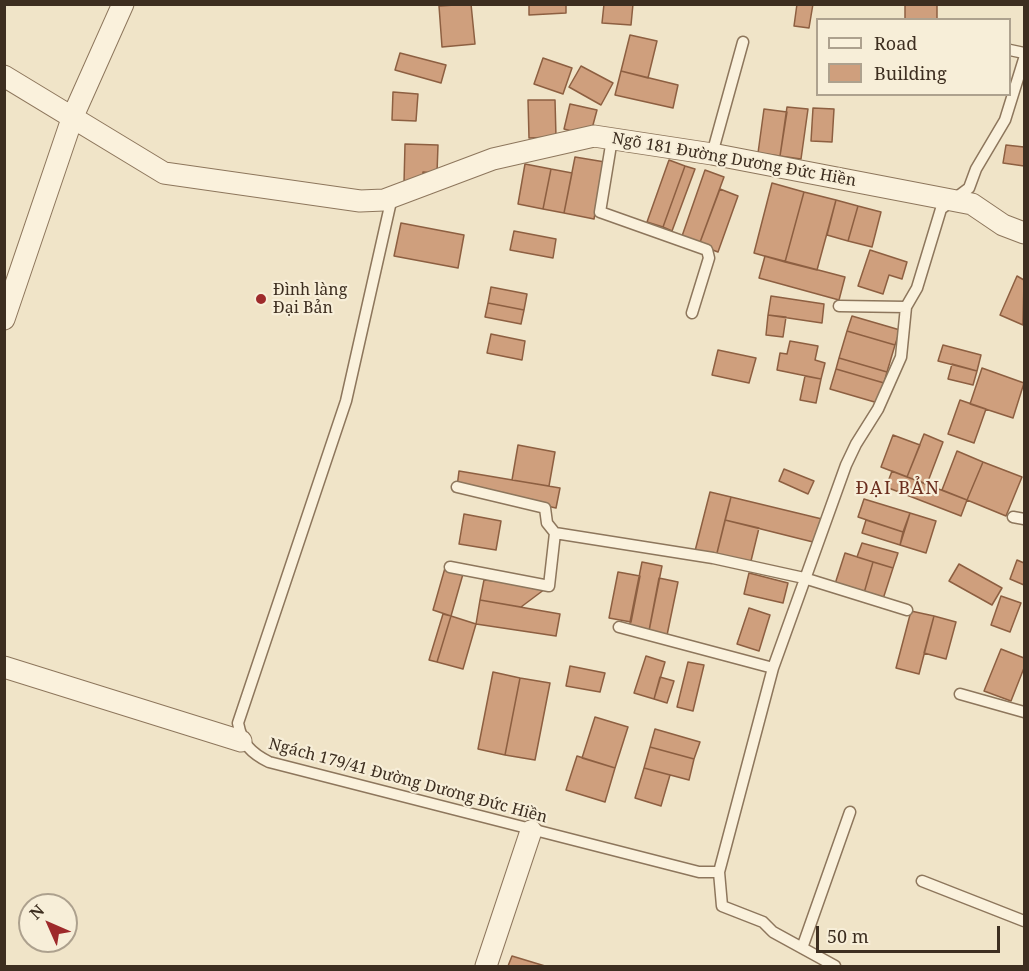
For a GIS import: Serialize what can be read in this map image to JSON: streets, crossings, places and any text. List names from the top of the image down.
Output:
{
  "streets": {
    "street": ["Ngõ 181 Đường Dương Đức Hiền"],
    "lane": ["Ngách 179/41 Đường Dương Đức Hiền"]
  },
  "districts": ["ĐẠI BẢN"],
  "places": ["Đình làng Đại Bản"],
  "legend": ["Road", "Building"],
  "scale_bar": "50 m",
  "north": "top left"
}
